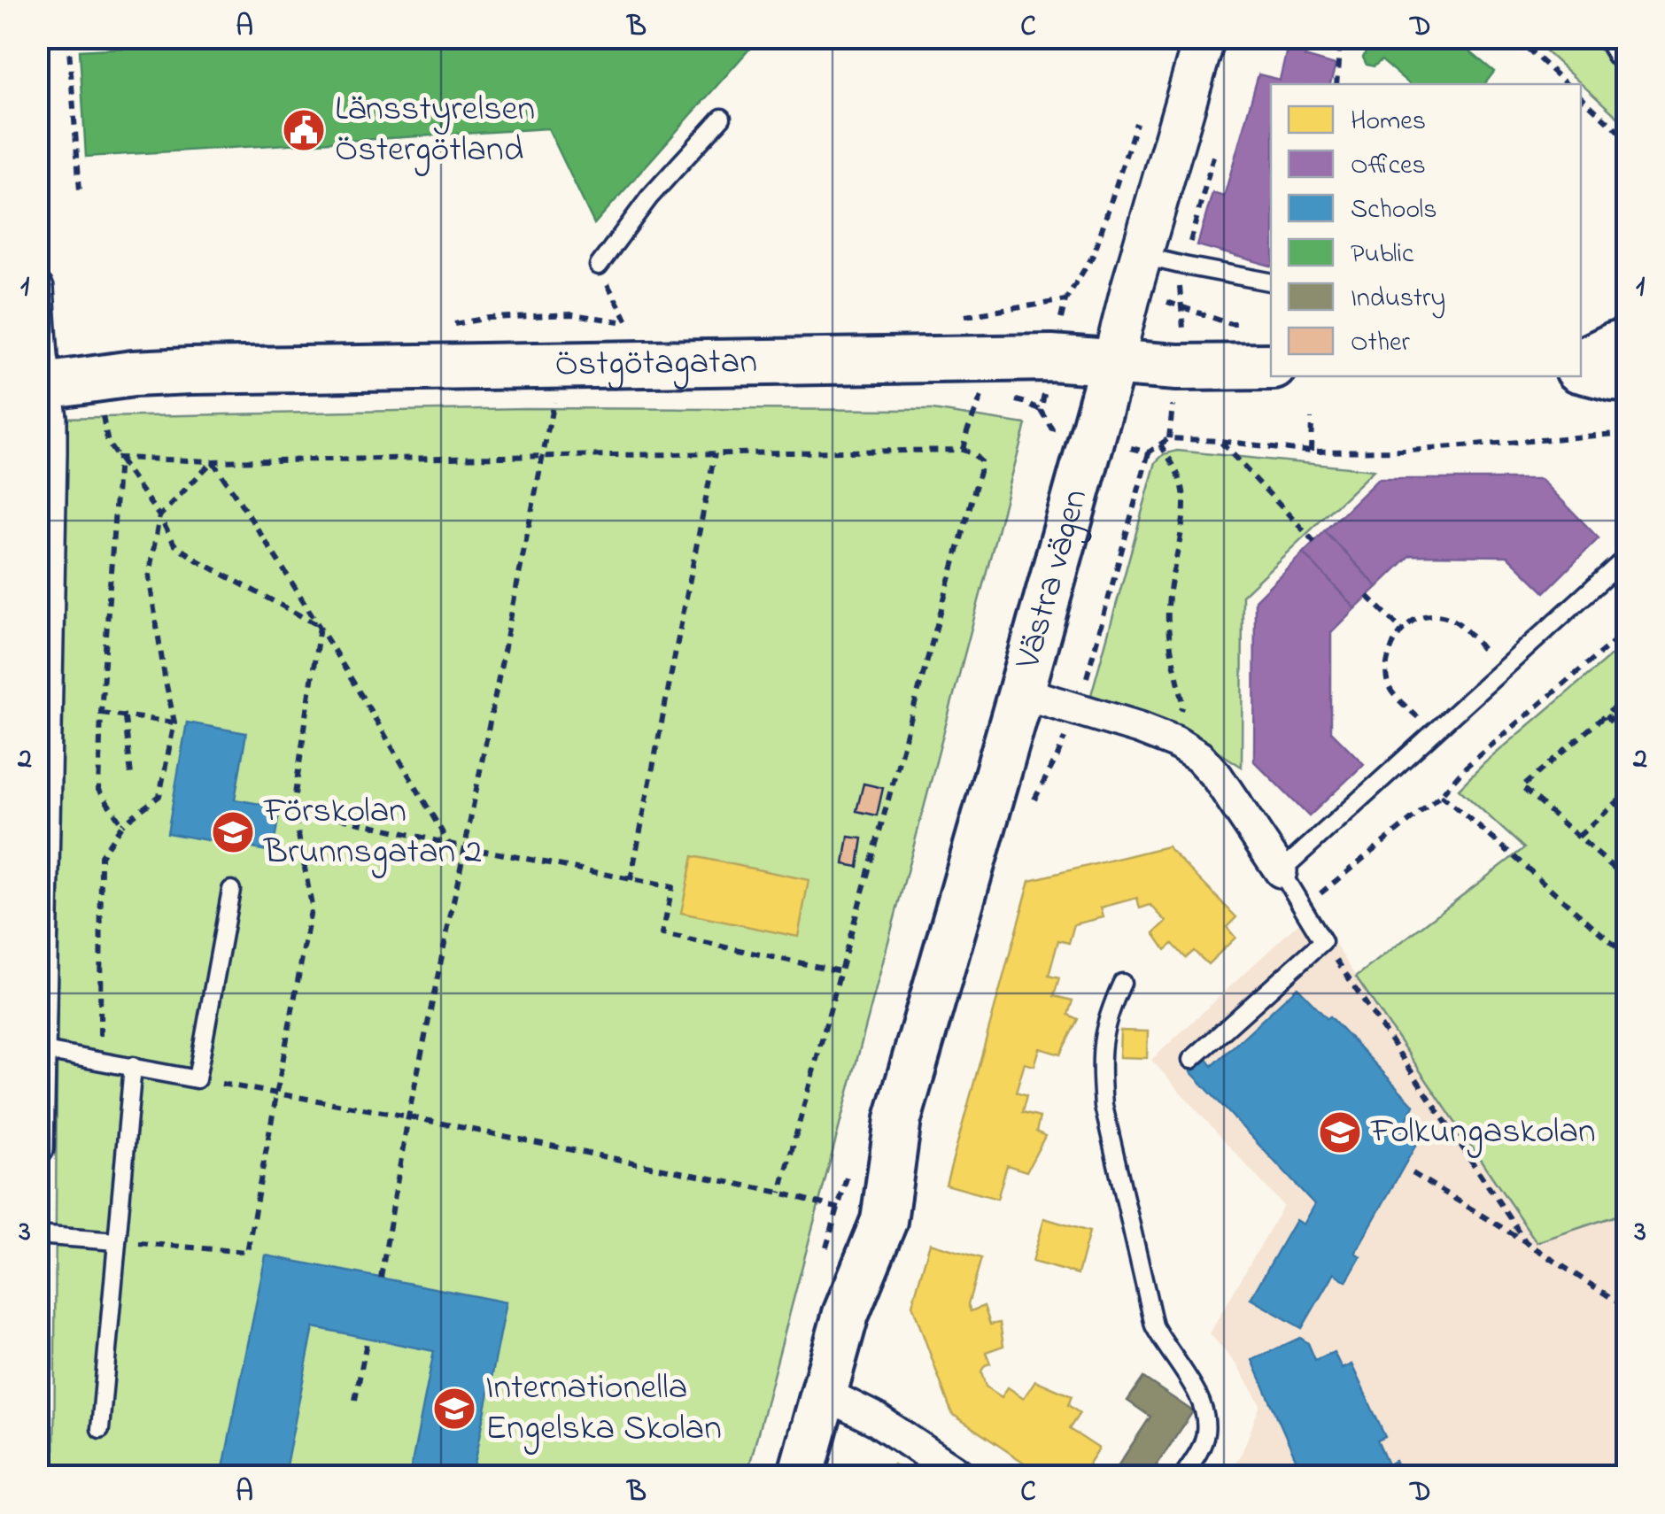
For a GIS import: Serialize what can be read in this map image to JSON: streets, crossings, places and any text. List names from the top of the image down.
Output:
{
  "streets": {
    "main road": ["Östgötagatan", "Västra vägen"]
  },
  "crossings": [
    ["Östgötagatan", "Västra vägen"]
  ],
  "places": {
    "public building": ["Länsstyrelsen Östergötland"],
    "school or university": ["Förskolan Brunnsgatan 2", "Folkungaskolan", "Internationella Engelska Skolan"]
  },
  "legend": [
    "Homes",
    "Offices",
    "Schools",
    "Public",
    "Industry",
    "Other"
  ],
  "grid": {
    "columns": [
      "A",
      "B",
      "C",
      "D"
    ],
    "rows": ["1", "2", "3"]
  }
}
